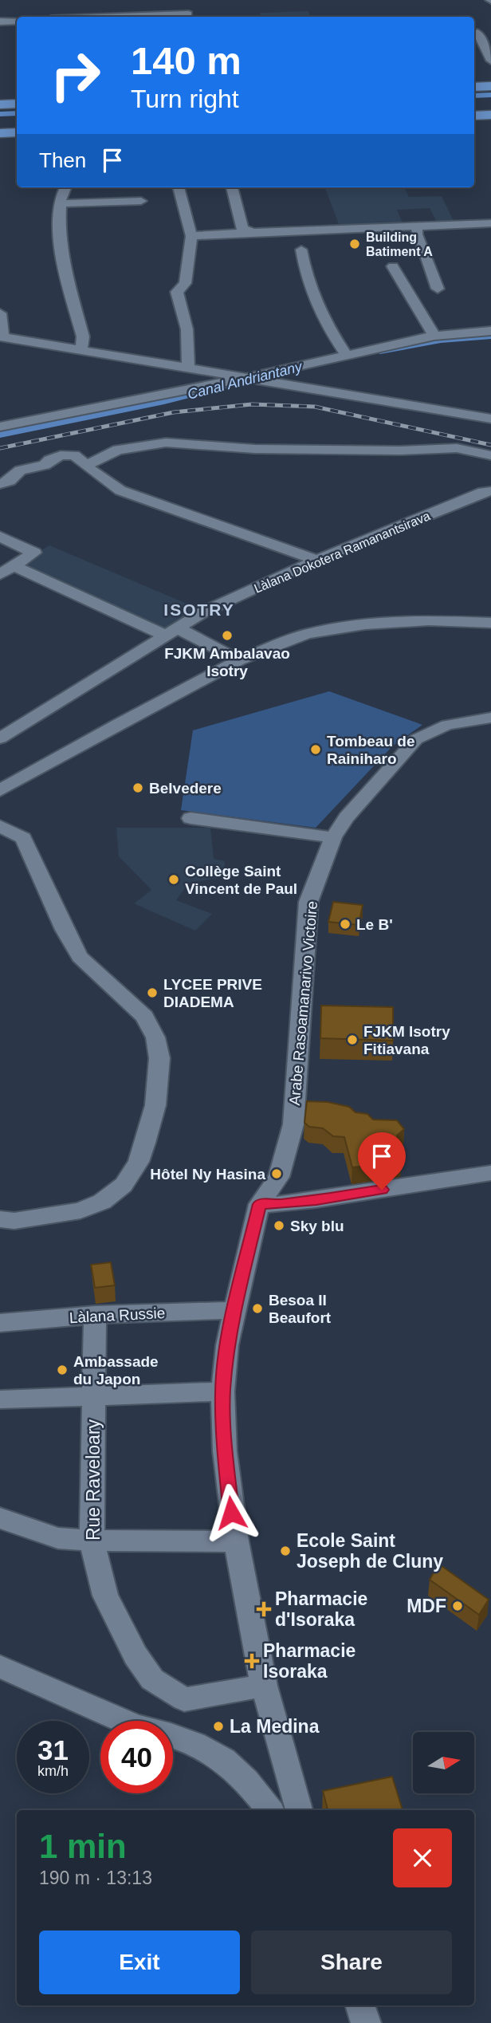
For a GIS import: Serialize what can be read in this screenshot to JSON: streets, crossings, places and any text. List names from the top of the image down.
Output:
{
  "streets": {
    "street": [
      "Làlana Dokotera Ramanantsirava",
      "Arabe Rasoamanarivo Victoire",
      "Làlana Russie",
      "Rue Raveloary"
    ]
  },
  "crossings": [
    ["Làlana Russie", "Rue Raveloary"]
  ],
  "districts": ["ISOTRY"],
  "water": ["Canal Andriantany"],
  "places": {
    "other": [
      "Building Batiment A",
      "FJKM Ambalavao Isotry",
      "Tombeau de Rainiharo",
      "Belvedere",
      "Collège Saint Vincent de Paul",
      "Le B'",
      "LYCEE PRIVE DIADEMA",
      "FJKM Isotry Fitiavana",
      "Hôtel Ny Hasina",
      "Sky blu",
      "Besoa II Beaufort",
      "Ambassade du Japon",
      "Ecole Saint Joseph de Cluny",
      "MDF",
      "La Medina"
    ],
    "health": ["Pharmacie d'Isoraka", "Pharmacie Isoraka"]
  },
  "north": "right",
  "page": {
    "turn": ["140 m", "Turn right"],
    "then": "Then",
    "speed": "31 km/h",
    "limit": "40",
    "heading": ["1 min", "190 m · 13:13"],
    "buttons": ["Exit", "Share"]
  }
}
